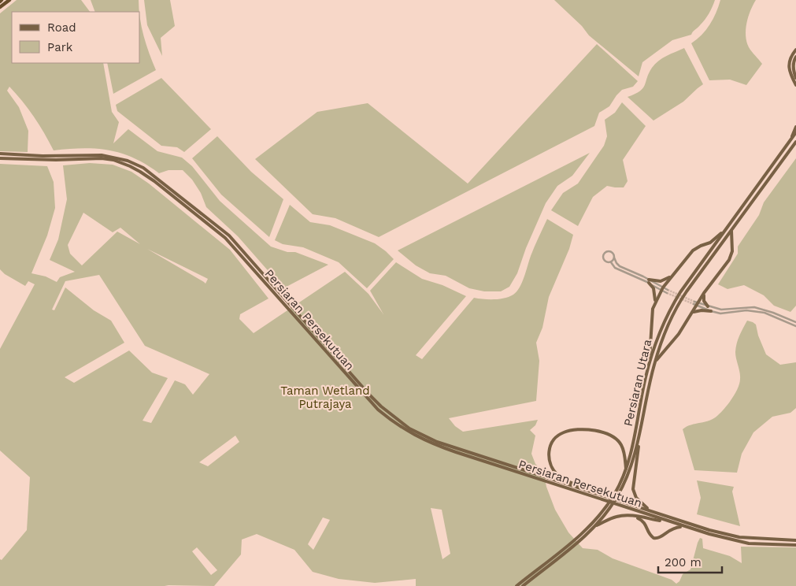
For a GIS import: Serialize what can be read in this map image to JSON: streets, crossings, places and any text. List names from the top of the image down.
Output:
{
  "streets": {
    "main road": ["Persiaran Persekutuan", "Persiaran Utara"]
  },
  "parks": ["Taman Wetland Putrajaya"],
  "legend": ["Road", "Park"],
  "scale_bar": "200 m"
}
